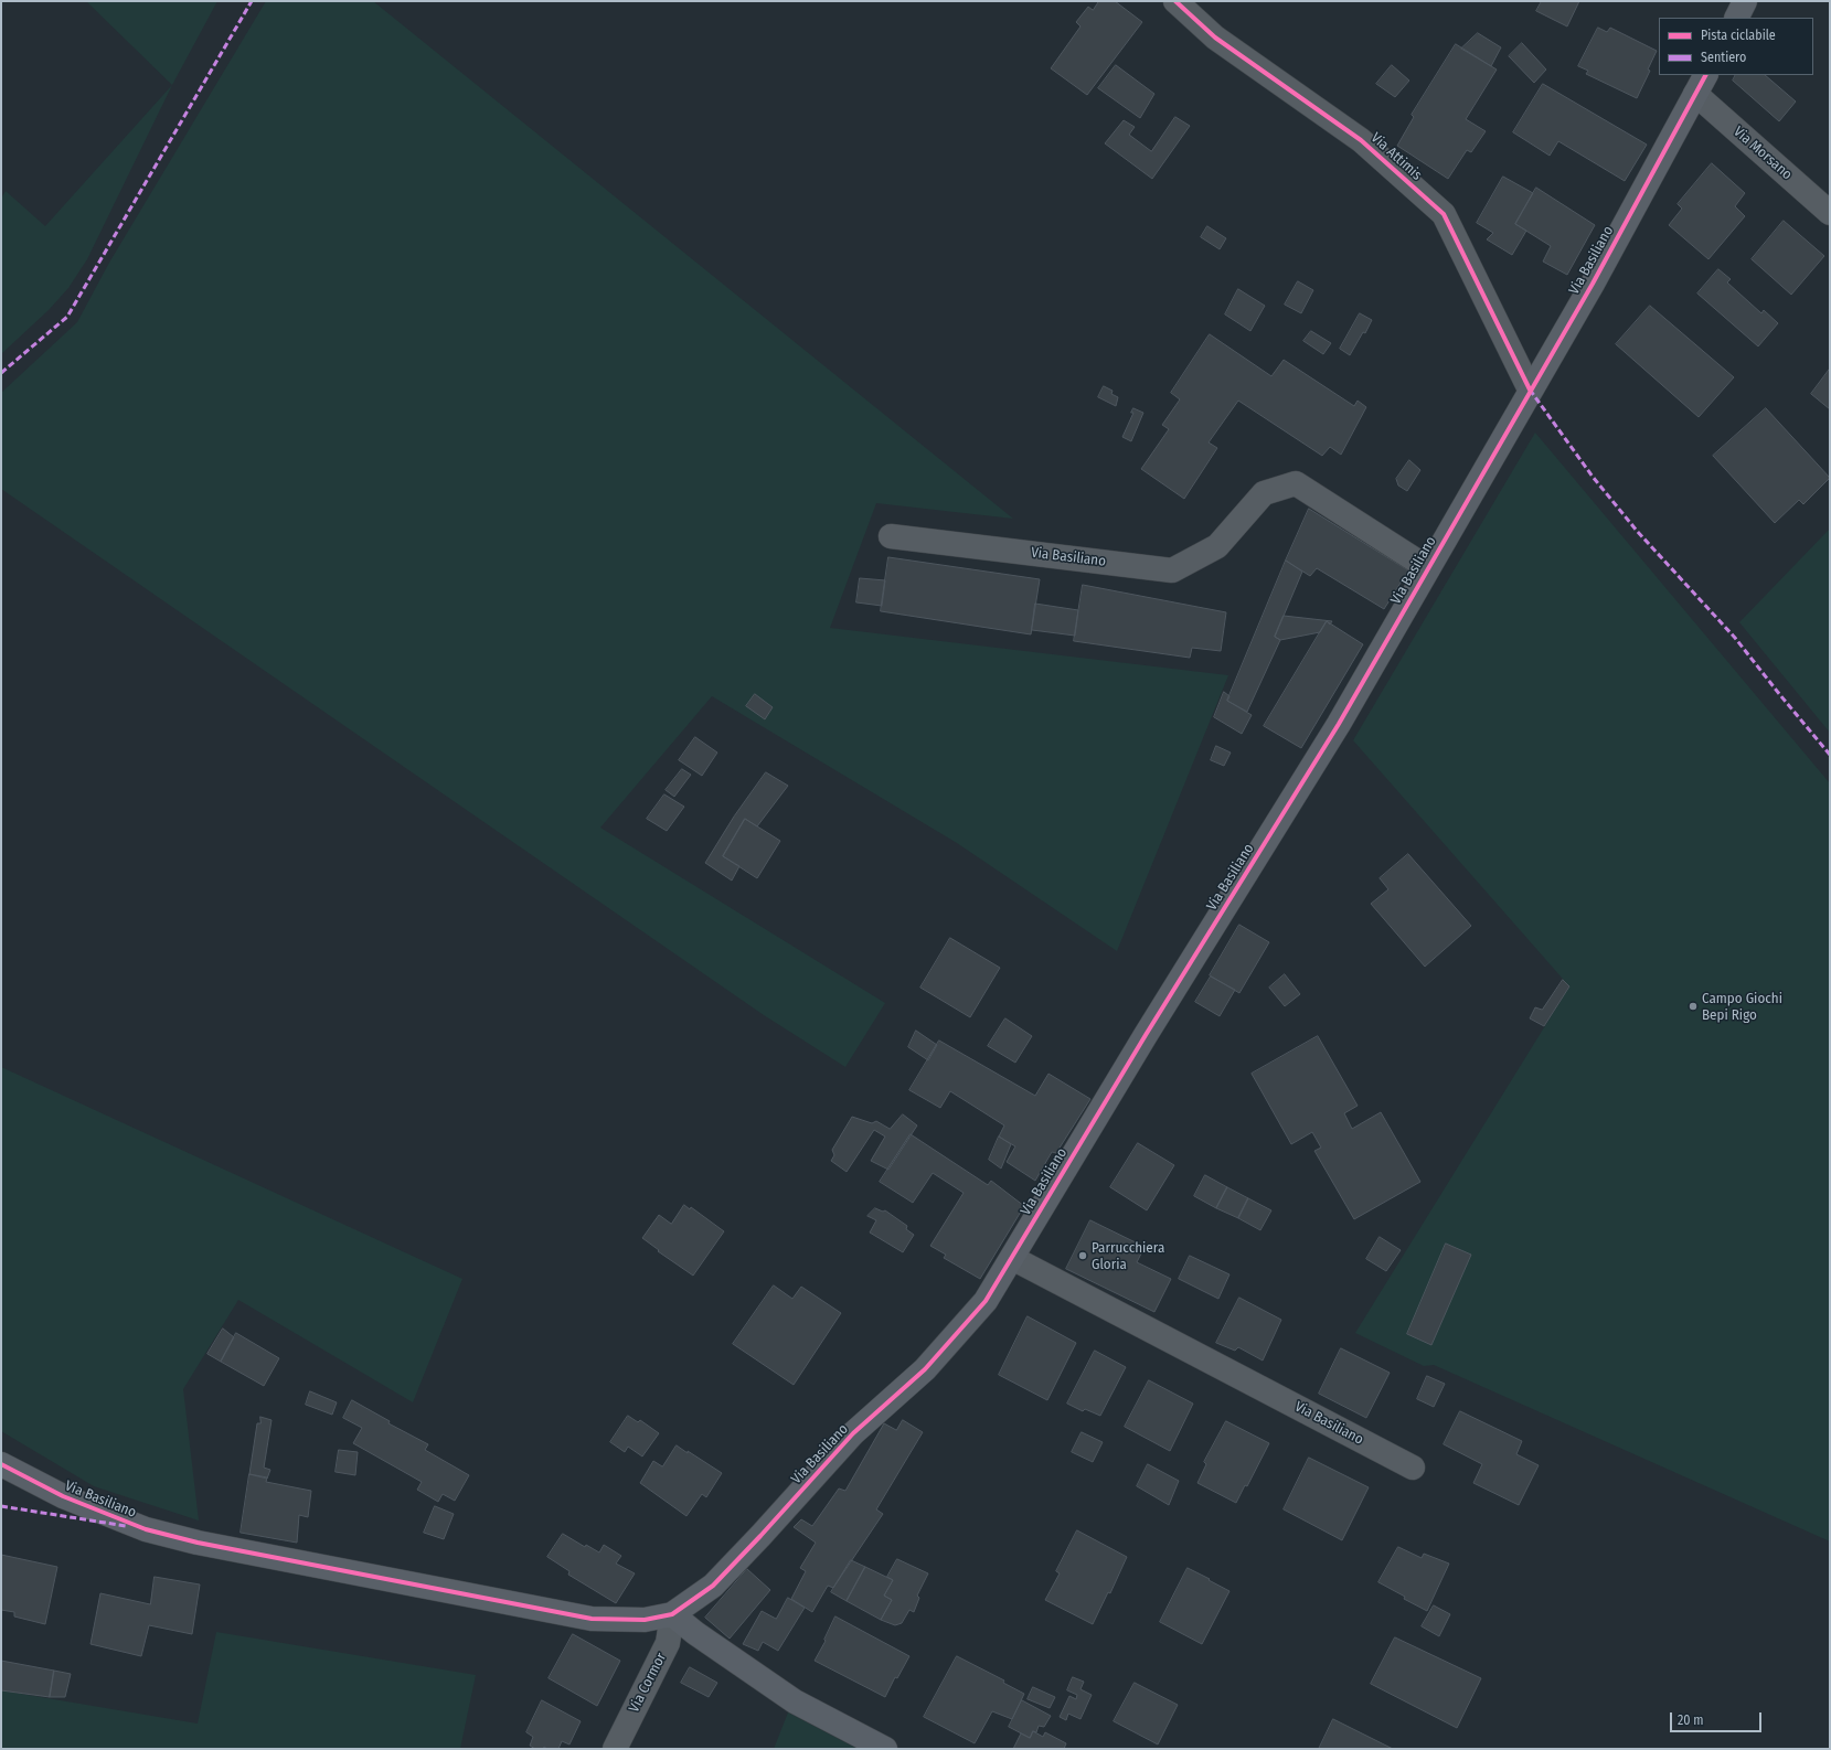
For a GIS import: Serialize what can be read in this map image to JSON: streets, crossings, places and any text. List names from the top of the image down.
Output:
{
  "streets": {
    "street": [
      "Via Morsano",
      "Via Attimis",
      "Via Basiliano",
      "Via Cormor"
    ]
  },
  "crossings": [
    ["Via Morsano", "Via Basiliano"],
    ["Via Attimis", "Via Basiliano"],
    ["Via Basiliano", "Via Cormor"]
  ],
  "places": ["Campo Giochi Bepi Rigo", "Parrucchiera Gloria"],
  "legend": ["Pista ciclabile", "Sentiero"],
  "scale_bar": "20 m"
}
